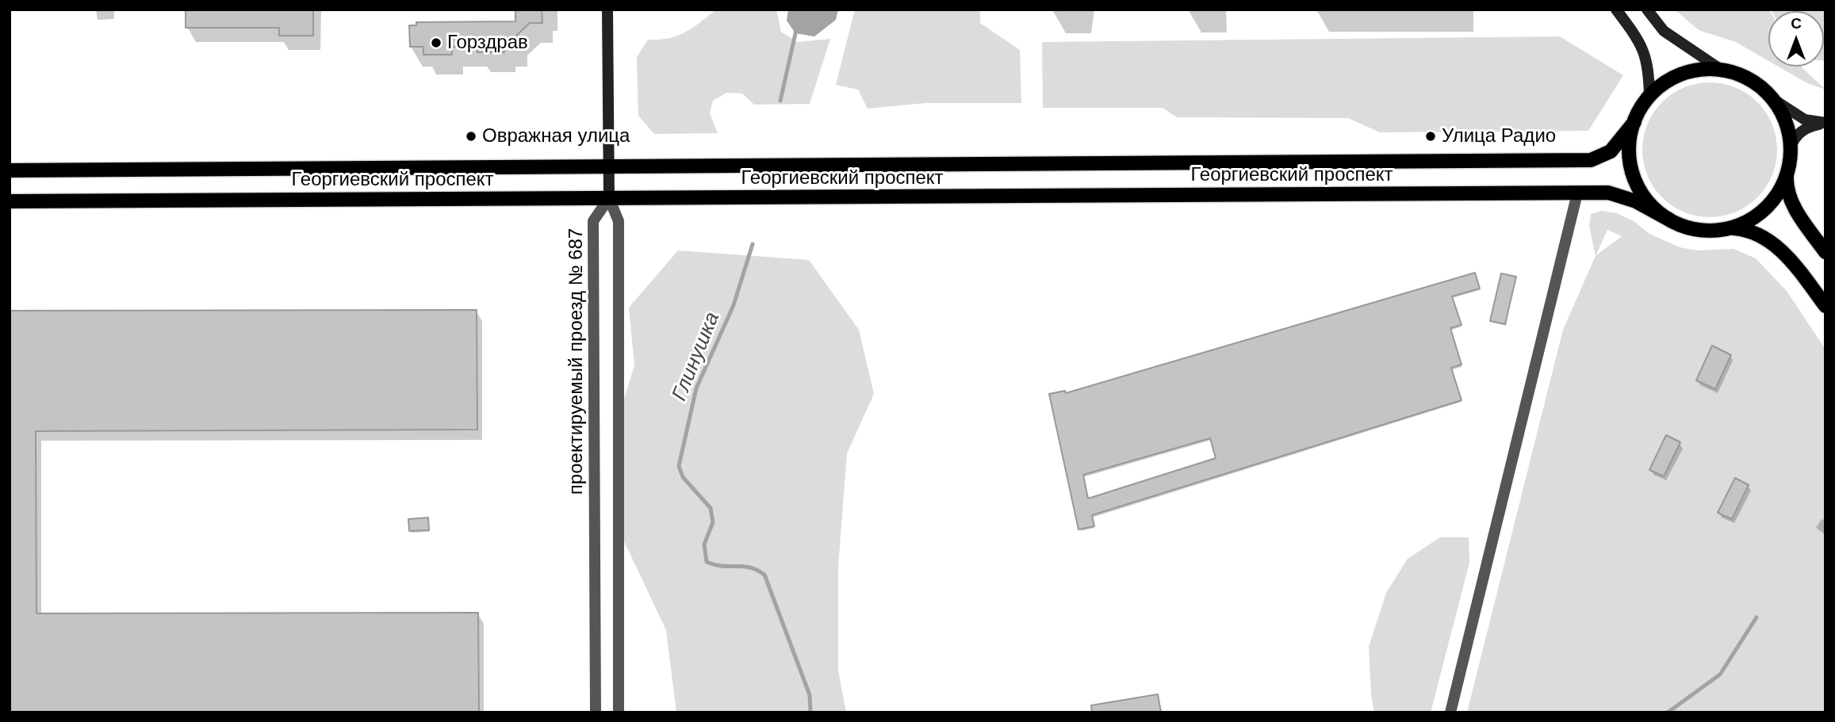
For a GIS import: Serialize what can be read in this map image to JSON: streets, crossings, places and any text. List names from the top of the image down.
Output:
{
  "streets": {
    "main road": ["Георгиевский проспект"],
    "street": ["проектируемый проезд № 687"]
  },
  "crossings": [
    ["Георгиевский проспект", "проектируемый проезд № 687"]
  ],
  "water": ["Глинушка"],
  "places": ["Горздрав", "Овражная улица", "Улица Радио"],
  "north": "top"
}
